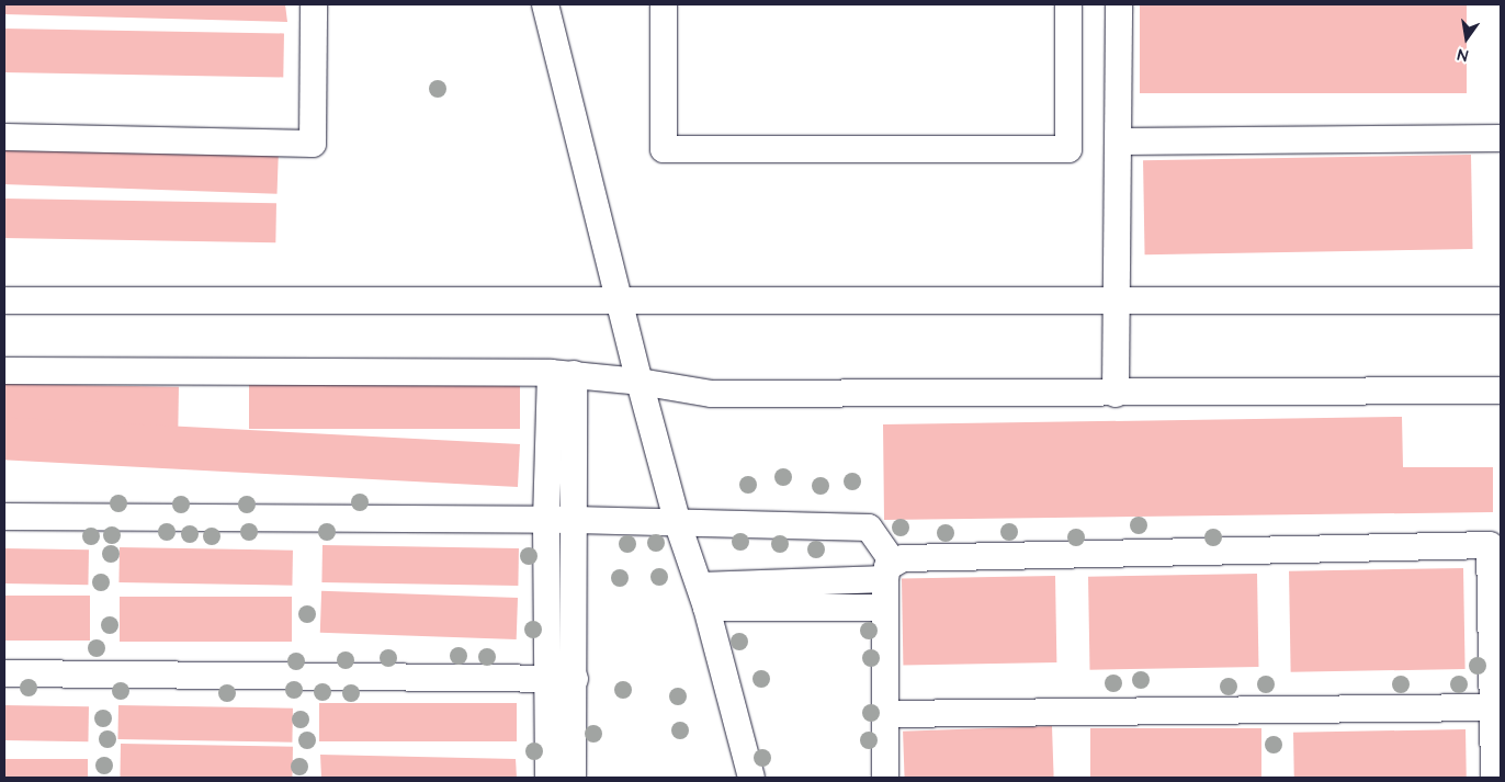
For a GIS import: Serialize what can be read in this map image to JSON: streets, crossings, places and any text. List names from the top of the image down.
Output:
{
  "north": "bottom"
}
